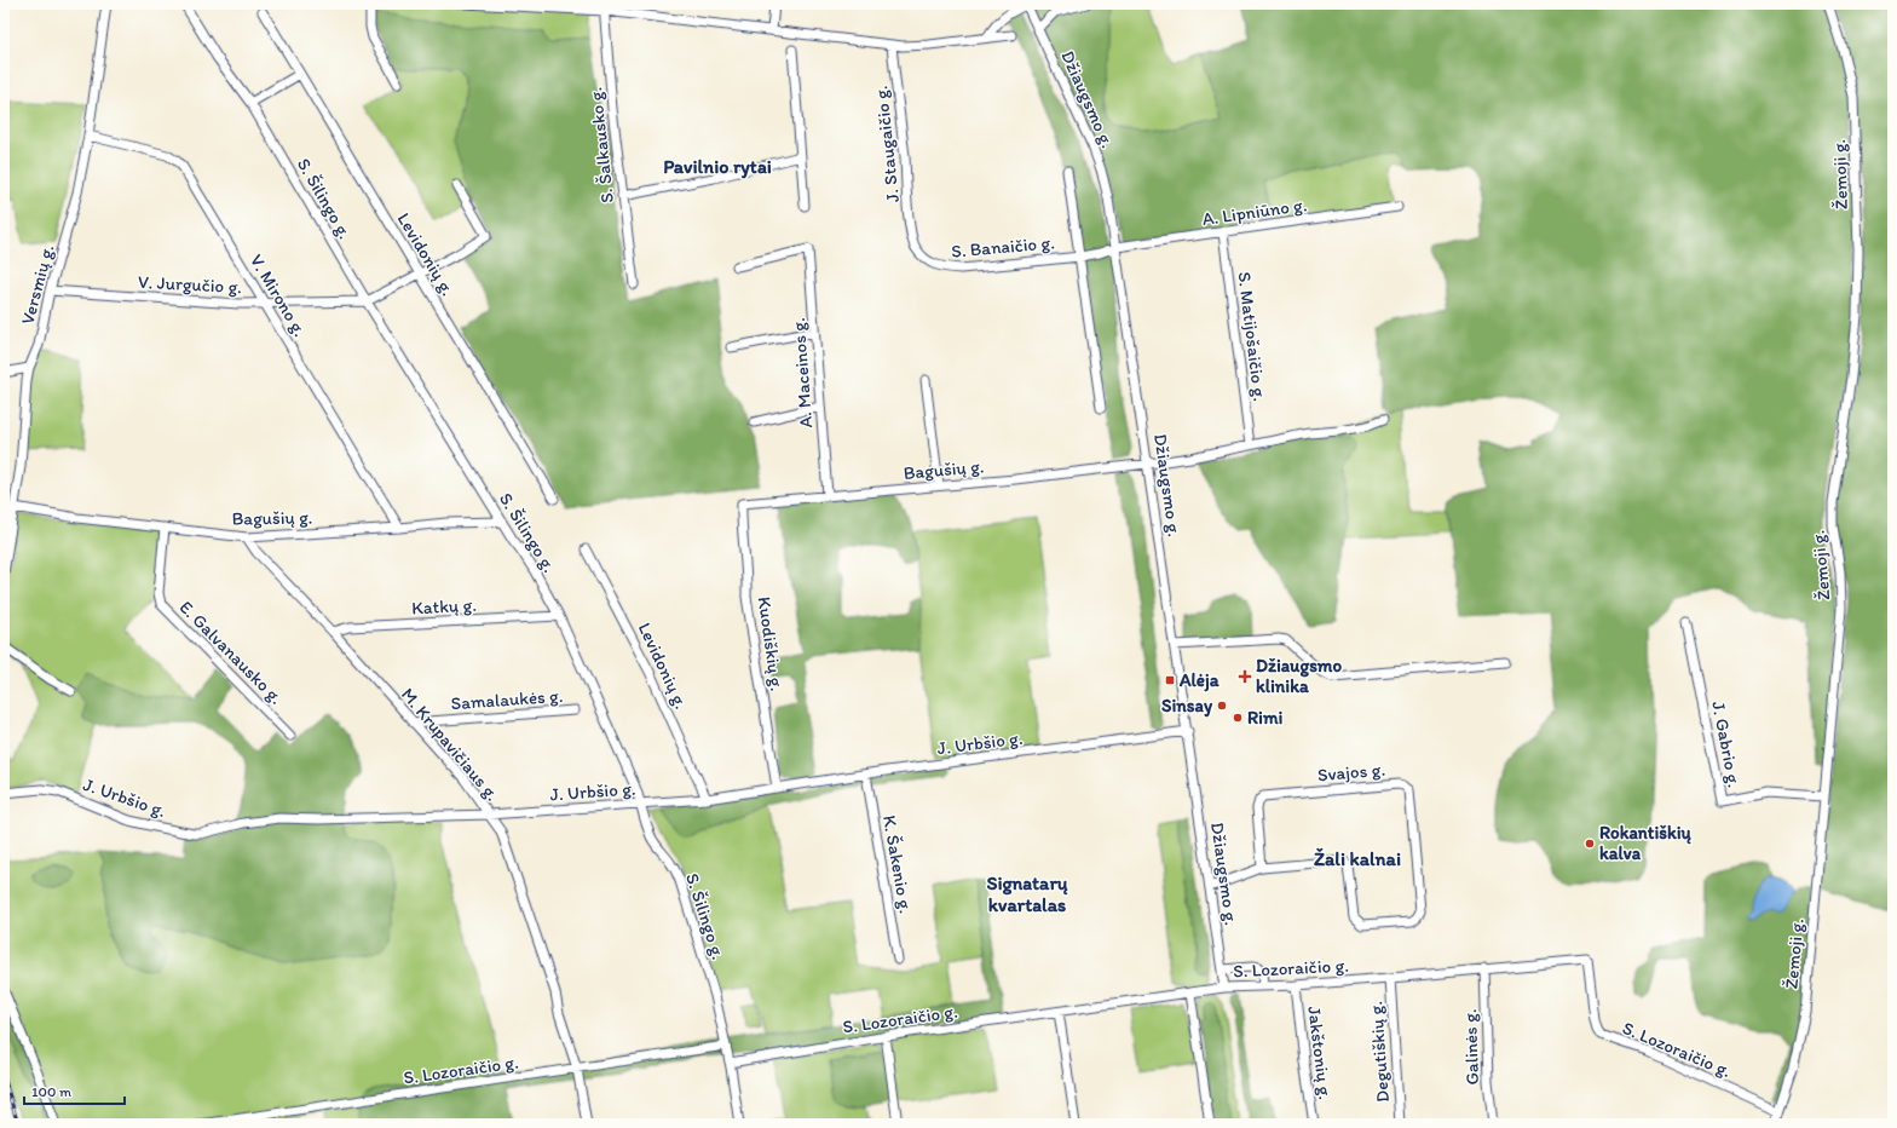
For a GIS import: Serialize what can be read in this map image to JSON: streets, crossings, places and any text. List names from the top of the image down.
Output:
{
  "streets": {
    "street": [
      "Džiaugsmo g.",
      "J. Staugaičio g.",
      "S. Šalkausko g.",
      "Žemoji g.",
      "S. Šilingo g.",
      "A. Lipniūno g.",
      "S. Banaičio g.",
      "Levidonių g.",
      "Versmių g.",
      "V. Jurgučio g.",
      "V. Mirono g.",
      "S. Matijošaičio g.",
      "A. Maceinos g.",
      "Bagušių g.",
      "Katkų g.",
      "Kuodiškių g.",
      "E. Galvanausko g.",
      "Samalaukės g.",
      "J. Urbšio g.",
      "M. Krupavičiaus g.",
      "J. Gabrio g.",
      "Svajos g.",
      "K. Šakenio g.",
      "S. Lozoraičio g.",
      "Galinės g.",
      "Degutiškių g.",
      "Jakštonių g."
    ]
  },
  "crossings": [
    ["Džiaugsmo g.", "A. Lipniūno g."],
    ["Džiaugsmo g.", "S. Banaičio g."],
    ["Džiaugsmo g.", "Bagušių g."],
    ["Džiaugsmo g.", "J. Urbšio g."],
    ["Džiaugsmo g.", "Svajos g."],
    ["Džiaugsmo g.", "S. Lozoraičio g."],
    ["J. Staugaičio g.", "S. Banaičio g."],
    ["Žemoji g.", "J. Gabrio g."],
    ["Žemoji g.", "S. Lozoraičio g."],
    ["S. Šilingo g.", "V. Jurgučio g."],
    ["S. Šilingo g.", "Bagušių g."],
    ["S. Šilingo g.", "Katkų g."],
    ["S. Šilingo g.", "J. Urbšio g."],
    ["S. Šilingo g.", "S. Lozoraičio g."],
    ["A. Lipniūno g.", "S. Banaičio g."],
    ["A. Lipniūno g.", "S. Matijošaičio g."],
    ["Levidonių g.", "V. Jurgučio g."],
    ["Levidonių g.", "J. Urbšio g."],
    ["Versmių g.", "V. Jurgučio g."],
    ["Versmių g.", "V. Mirono g."],
    ["Versmių g.", "Bagušių g."],
    ["V. Jurgučio g.", "V. Mirono g."],
    ["V. Mirono g.", "Bagušių g."],
    ["S. Matijošaičio g.", "Bagušių g."],
    ["A. Maceinos g.", "Bagušių g."],
    ["Bagušių g.", "Kuodiškių g."],
    ["Bagušių g.", "E. Galvanausko g."],
    ["Bagušių g.", "M. Krupavičiaus g."],
    ["Katkų g.", "M. Krupavičiaus g."],
    ["Kuodiškių g.", "J. Urbšio g."],
    ["Samalaukės g.", "M. Krupavičiaus g."],
    ["J. Urbšio g.", "M. Krupavičiaus g."],
    ["J. Urbšio g.", "K. Šakenio g."],
    ["M. Krupavičiaus g.", "S. Lozoraičio g."],
    ["S. Lozoraičio g.", "Galinės g."],
    ["S. Lozoraičio g.", "Degutiškių g."],
    ["S. Lozoraičio g.", "Jakštonių g."]
  ],
  "districts": ["Pavilnio rytai", "Žali kalnai", "Signatarų kvartalas"],
  "places": {
    "health": ["Džiaugsmo klinika"],
    "transit": ["Alėja"],
    "other": ["Sinsay", "Rimi", "Rokantiškių kalva"]
  },
  "scale_bar": "100 m"
}
